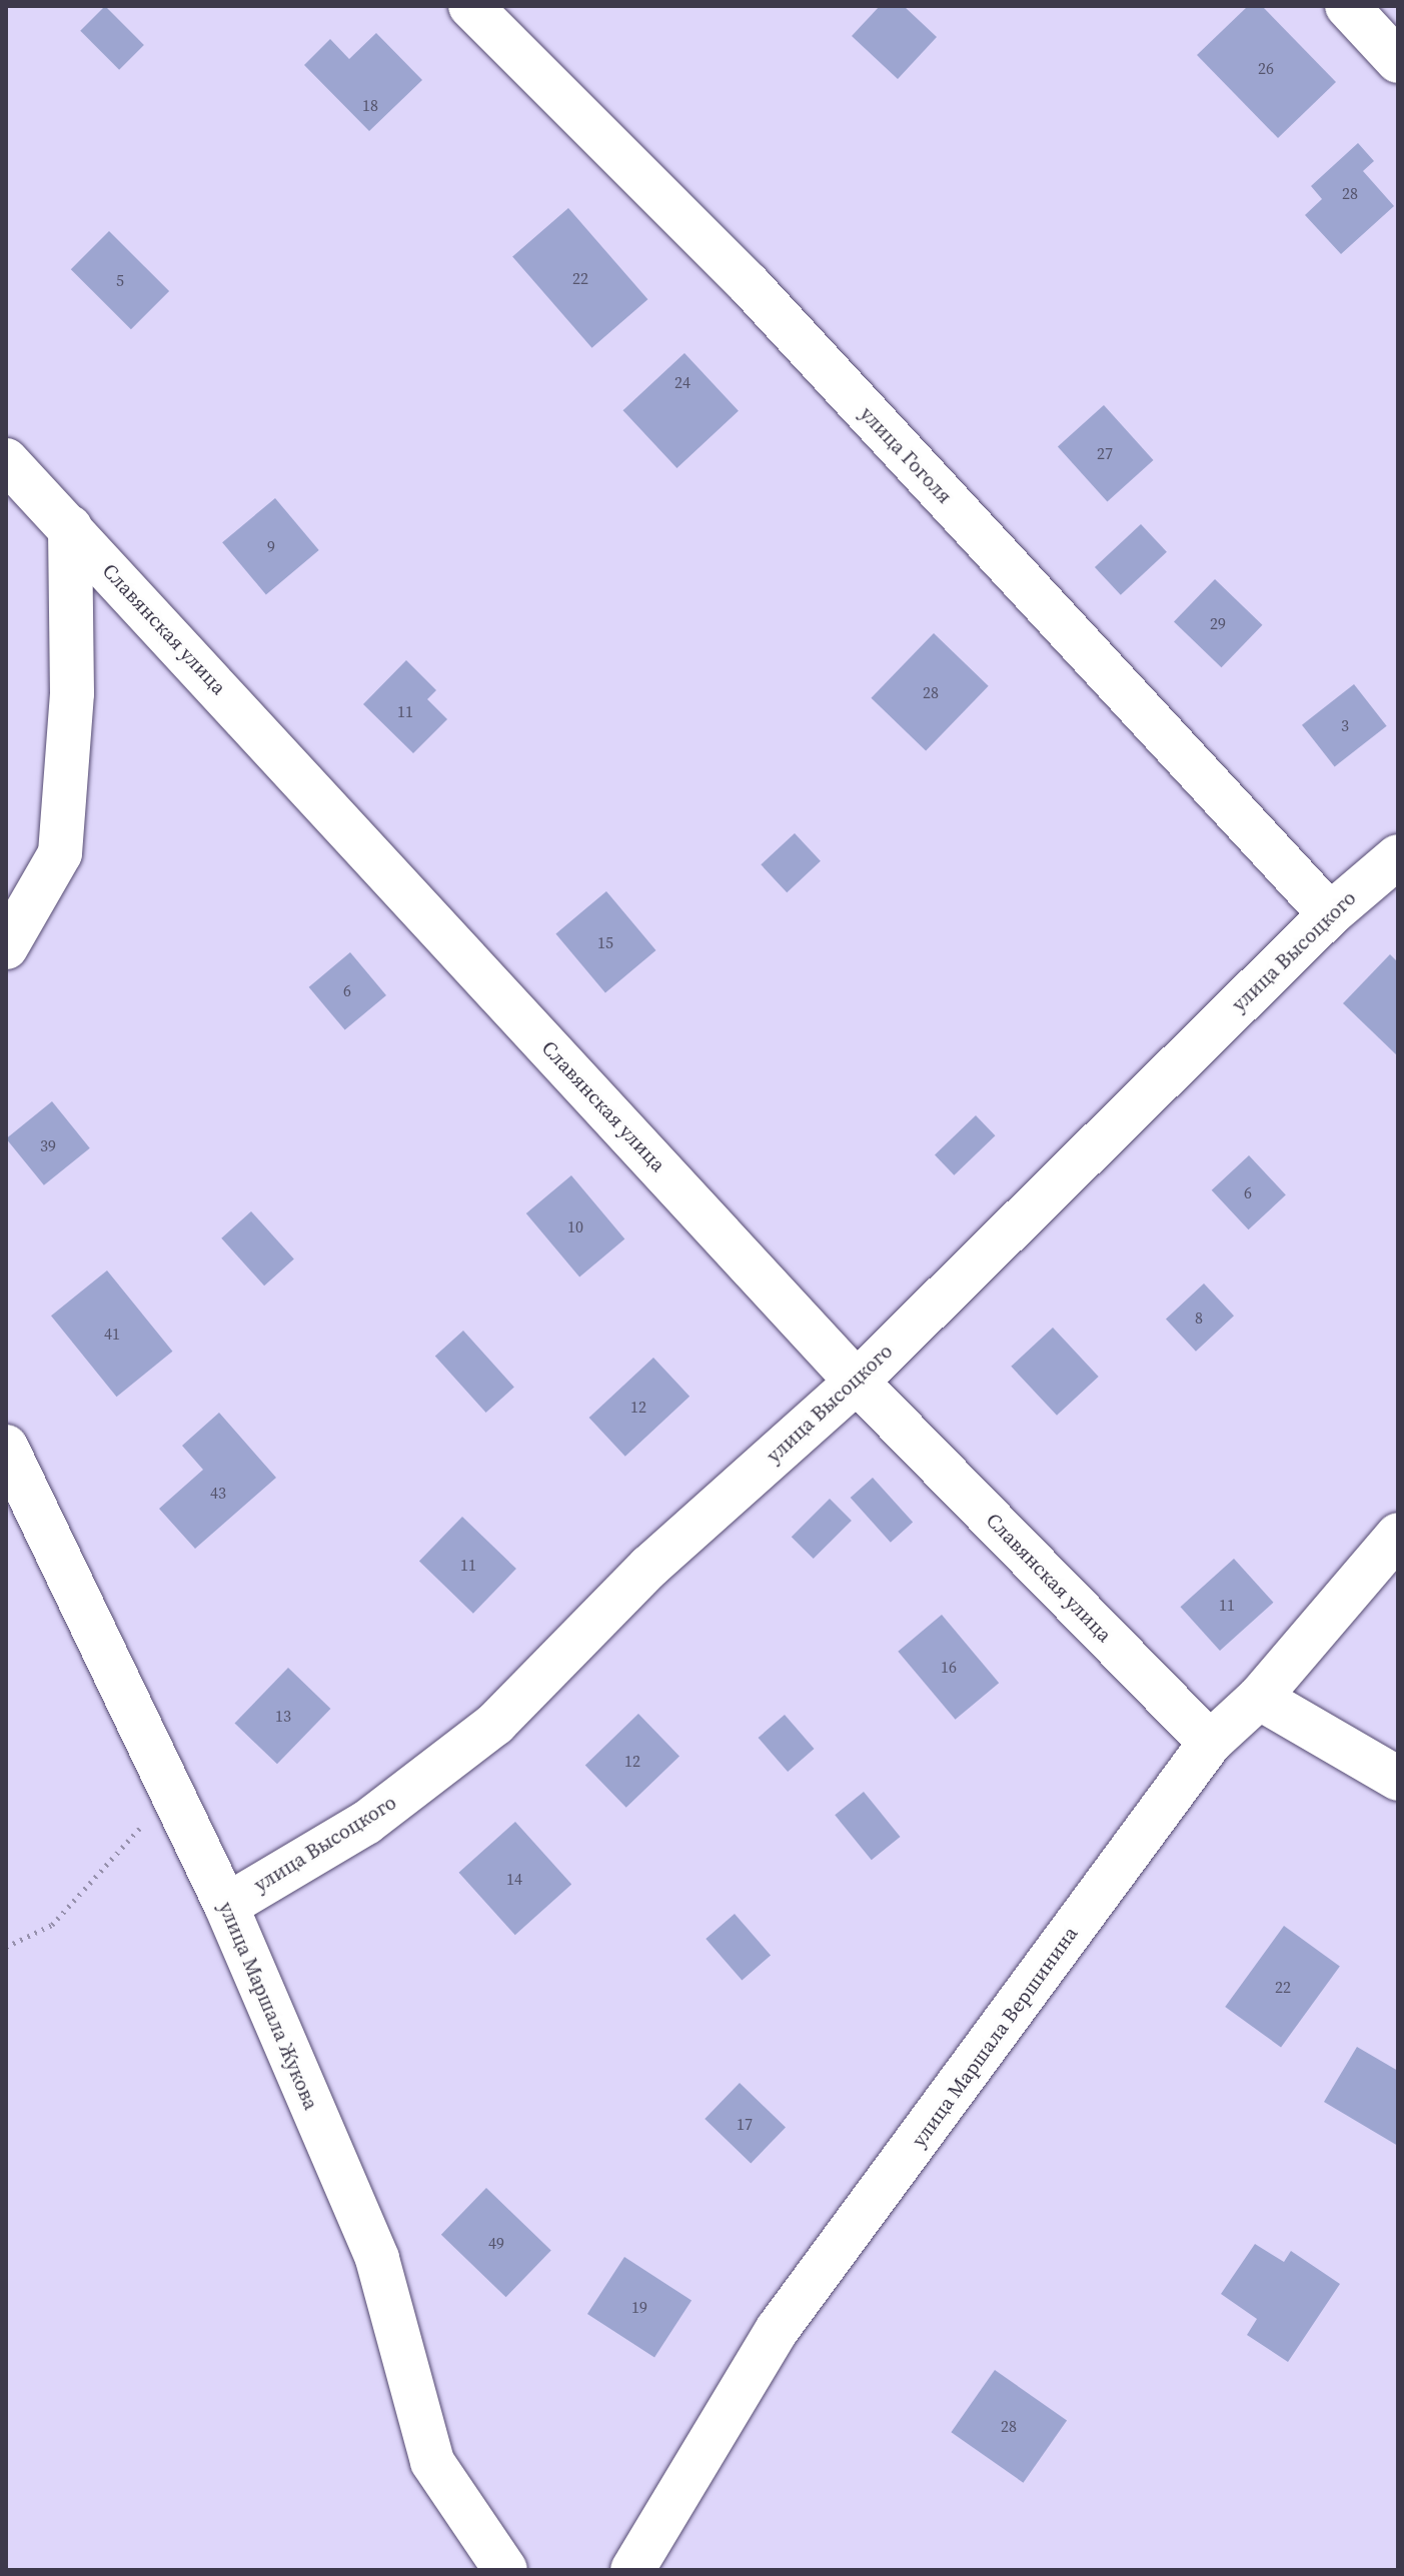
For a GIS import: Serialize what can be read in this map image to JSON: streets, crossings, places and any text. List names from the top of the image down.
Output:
{
  "streets": {
    "street": [
      "улица Гоголя",
      "Славянская улица",
      "улица Высоцкого",
      "улица Маршала Жукова",
      "улица Маршала Вершинина"
    ]
  },
  "crossings": [
    ["улица Гоголя", "улица Высоцкого"],
    ["Славянская улица", "улица Высоцкого"],
    ["Славянская улица", "улица Маршала Вершинина"],
    ["улица Высоцкого", "улица Маршала Жукова"]
  ],
  "house_numbers": [
    "26",
    "18",
    "28",
    "22",
    "5",
    "24",
    "27",
    "9",
    "29",
    "28",
    "11",
    "3",
    "15",
    "6",
    "39",
    "6",
    "10",
    "8",
    "41",
    "12",
    "43",
    "11",
    "11",
    "16",
    "13",
    "12",
    "14",
    "22",
    "17",
    "49",
    "19",
    "28"
  ]
}
